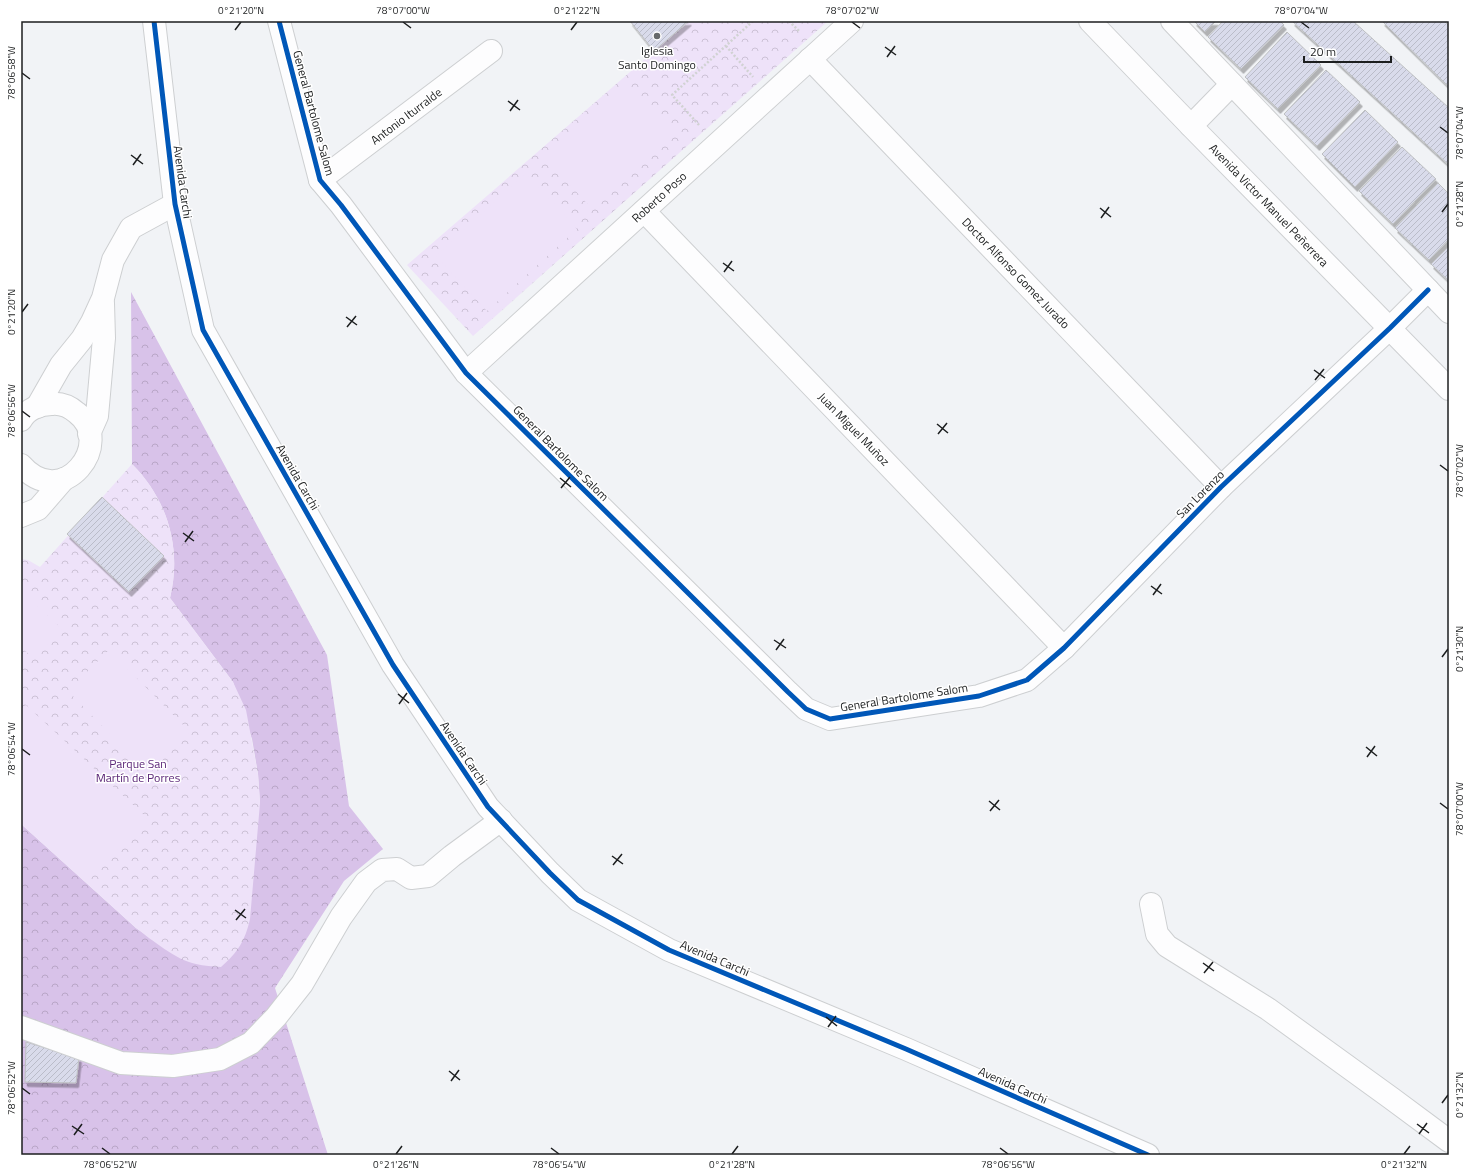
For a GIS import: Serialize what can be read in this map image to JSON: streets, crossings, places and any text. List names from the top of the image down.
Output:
{
  "streets": {
    "street": [
      "General Bartolome Salom",
      "Antonio Iturralde",
      "Avenida Carchi",
      "Roberto Poso",
      "Avenida Victor Manuel Peñerrera",
      "Doctor Alfonso Gomez Jurado",
      "Juan Miguel Muñoz",
      "San Lorenzo"
    ]
  },
  "crossings": [
    ["General Bartolome Salom", "Antonio Iturralde"],
    ["General Bartolome Salom", "Roberto Poso"],
    ["General Bartolome Salom", "San Lorenzo"],
    ["Roberto Poso", "Doctor Alfonso Gomez Jurado"],
    ["Roberto Poso", "Juan Miguel Muñoz"],
    ["Avenida Victor Manuel Peñerrera", "San Lorenzo"],
    ["Doctor Alfonso Gomez Jurado", "San Lorenzo"],
    ["Juan Miguel Muñoz", "San Lorenzo"]
  ],
  "parks": ["Parque San Martín de Porres"],
  "places": ["Iglesia Santo Domingo"],
  "scale_bar": "20 m",
  "coordinates": [
    "0°21'20\"N",
    "78°07'00\"W",
    "0°21'22\"N",
    "78°07'02\"W",
    "78°07'04\"W",
    "78°06'58\"W",
    "0°21'28\"N",
    "78°06'56\"W",
    "0°21'30\"N",
    "78°06'54\"W",
    "78°06'52\"W",
    "0°21'32\"N",
    "0°21'26\"N"
  ]
}
